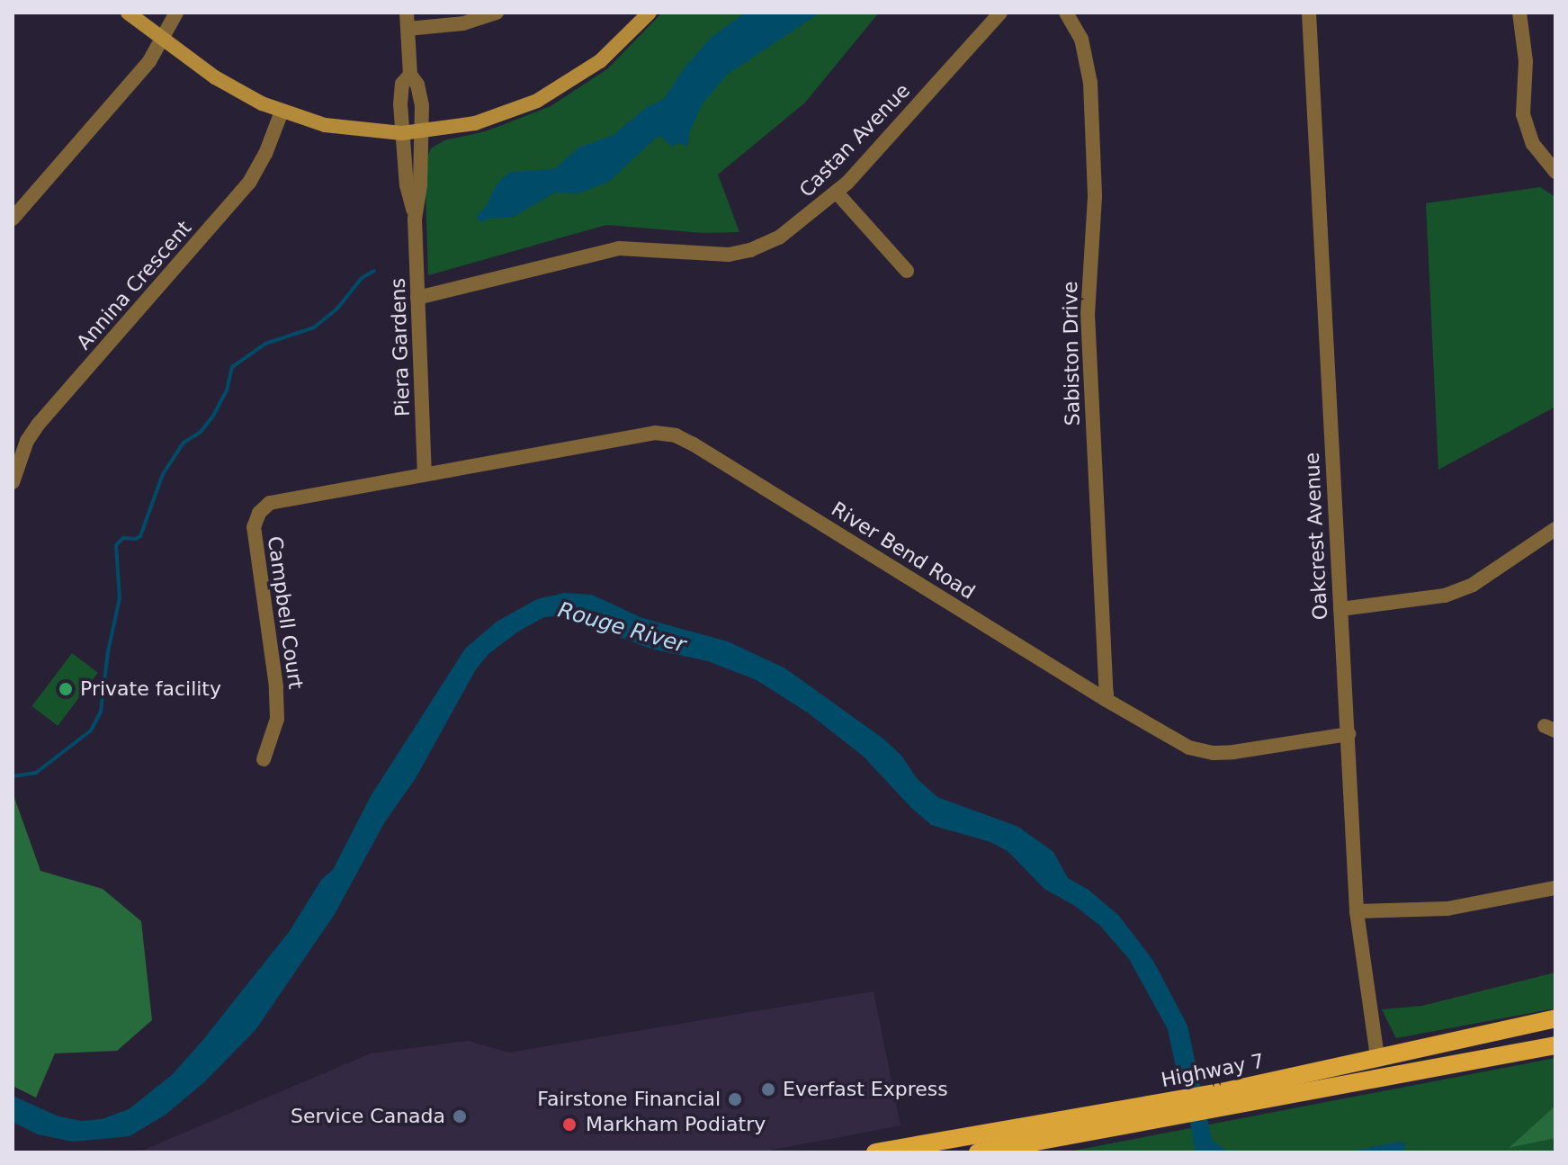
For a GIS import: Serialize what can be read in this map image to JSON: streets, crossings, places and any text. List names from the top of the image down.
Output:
{
  "streets": {
    "main road": ["Highway 7"],
    "street": [
      "Castan Avenue",
      "Annina Crescent",
      "Piera Gardens",
      "Sabiston Drive",
      "Oakcrest Avenue",
      "River Bend Road",
      "Campbell Court"
    ]
  },
  "crossings": [
    ["Castan Avenue", "Piera Gardens"],
    ["Piera Gardens", "River Bend Road"],
    ["Piera Gardens", "Campbell Court"],
    ["Sabiston Drive", "River Bend Road"],
    ["Oakcrest Avenue", "River Bend Road"],
    ["Oakcrest Avenue", "Highway 7"],
    ["River Bend Road", "Campbell Court"]
  ],
  "water": ["Rouge River"],
  "places": [
    "Private facility",
    "Everfast Express",
    "Fairstone Financial",
    "Service Canada",
    "Markham Podiatry"
  ]
}
